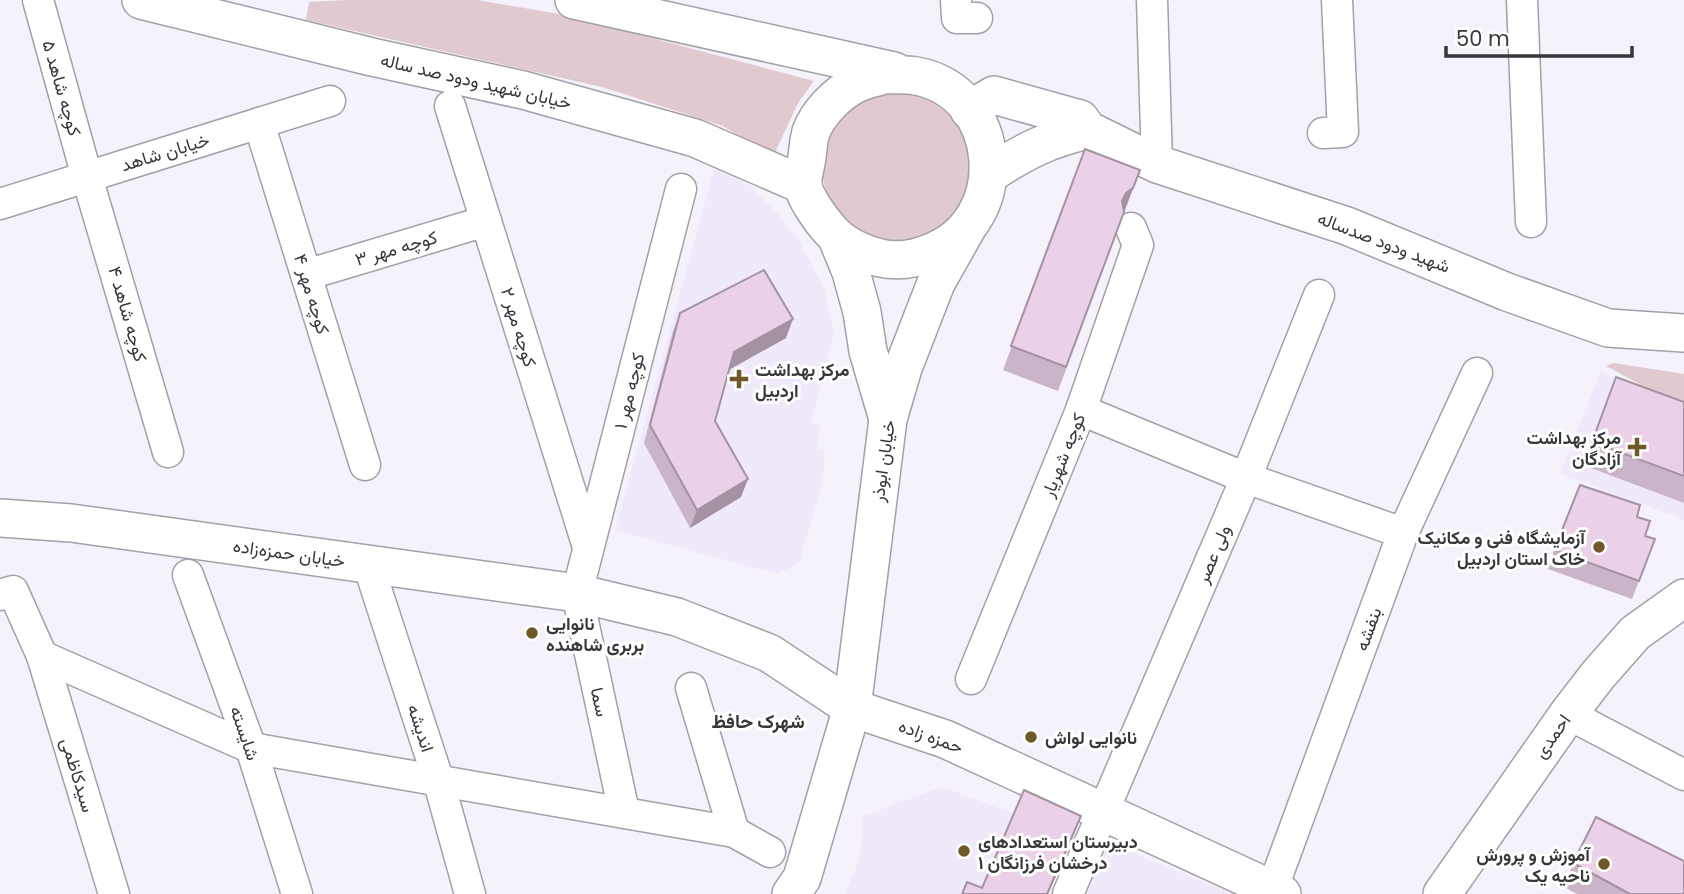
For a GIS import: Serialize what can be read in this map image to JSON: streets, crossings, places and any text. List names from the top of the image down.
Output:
{
  "streets": {
    "street": [
      "خیابان شهید ودود صد ساله",
      "کوچه شاهد ۵",
      "خیابان شاهد",
      "شهید ودود صدساله",
      "کوچه مهر ۳",
      "کوچه مهر ۴",
      "کوچه شاهد ۴",
      "کوچه مهر ۲",
      "کوچه مهر ۱",
      "کوچه شهریار",
      "خیابان ابوذر",
      "خیابان حمزه‌زاده",
      "ولی عصر",
      "بنفشه",
      "سما",
      "اندیشه",
      "شایسته",
      "حمزه زاده",
      "احمدی",
      "سیدکاظمی"
    ]
  },
  "crossings": [
    ["خیابان شهید ودود صد ساله", "شهید ودود صدساله"],
    ["خیابان شهید ودود صد ساله", "خیابان ابوذر"],
    ["کوچه شاهد ۵", "خیابان شاهد"],
    ["کوچه شاهد ۵", "کوچه شاهد ۴"],
    ["خیابان شاهد", "کوچه مهر ۴"],
    ["خیابان شاهد", "کوچه شاهد ۴"],
    ["شهید ودود صدساله", "خیابان ابوذر"],
    ["کوچه مهر ۳", "کوچه مهر ۴"],
    ["کوچه مهر ۳", "کوچه مهر ۲"],
    ["کوچه مهر ۲", "کوچه مهر ۱"],
    ["کوچه مهر ۱", "خیابان حمزه‌زاده"],
    ["کوچه مهر ۱", "سما"],
    ["کوچه مهر ۱", "حمزه زاده"],
    ["خیابان ابوذر", "حمزه زاده"],
    ["خیابان حمزه‌زاده", "سما"],
    ["خیابان حمزه‌زاده", "اندیشه"],
    ["خیابان حمزه‌زاده", "حمزه زاده"],
    ["ولی عصر", "حمزه زاده"],
    ["بنفشه", "حمزه زاده"],
    ["سما", "حمزه زاده"]
  ],
  "districts": ["شهرک حافظ"],
  "places": {
    "health": ["مرکز بهداشت اردبیل", "مرکز بهداشت آزادگان"],
    "other": [
      "آزمایشگاه فنی و مکانیک خاک استان اردبیل",
      "نانوایی بربری شاهنده",
      "نانوایی لواش",
      "دبیرستان استعدادهای درخشان فرزانگان ۱",
      "آموزش و پرورش ناحیه یک"
    ]
  },
  "scale_bar": "50 m"
}
